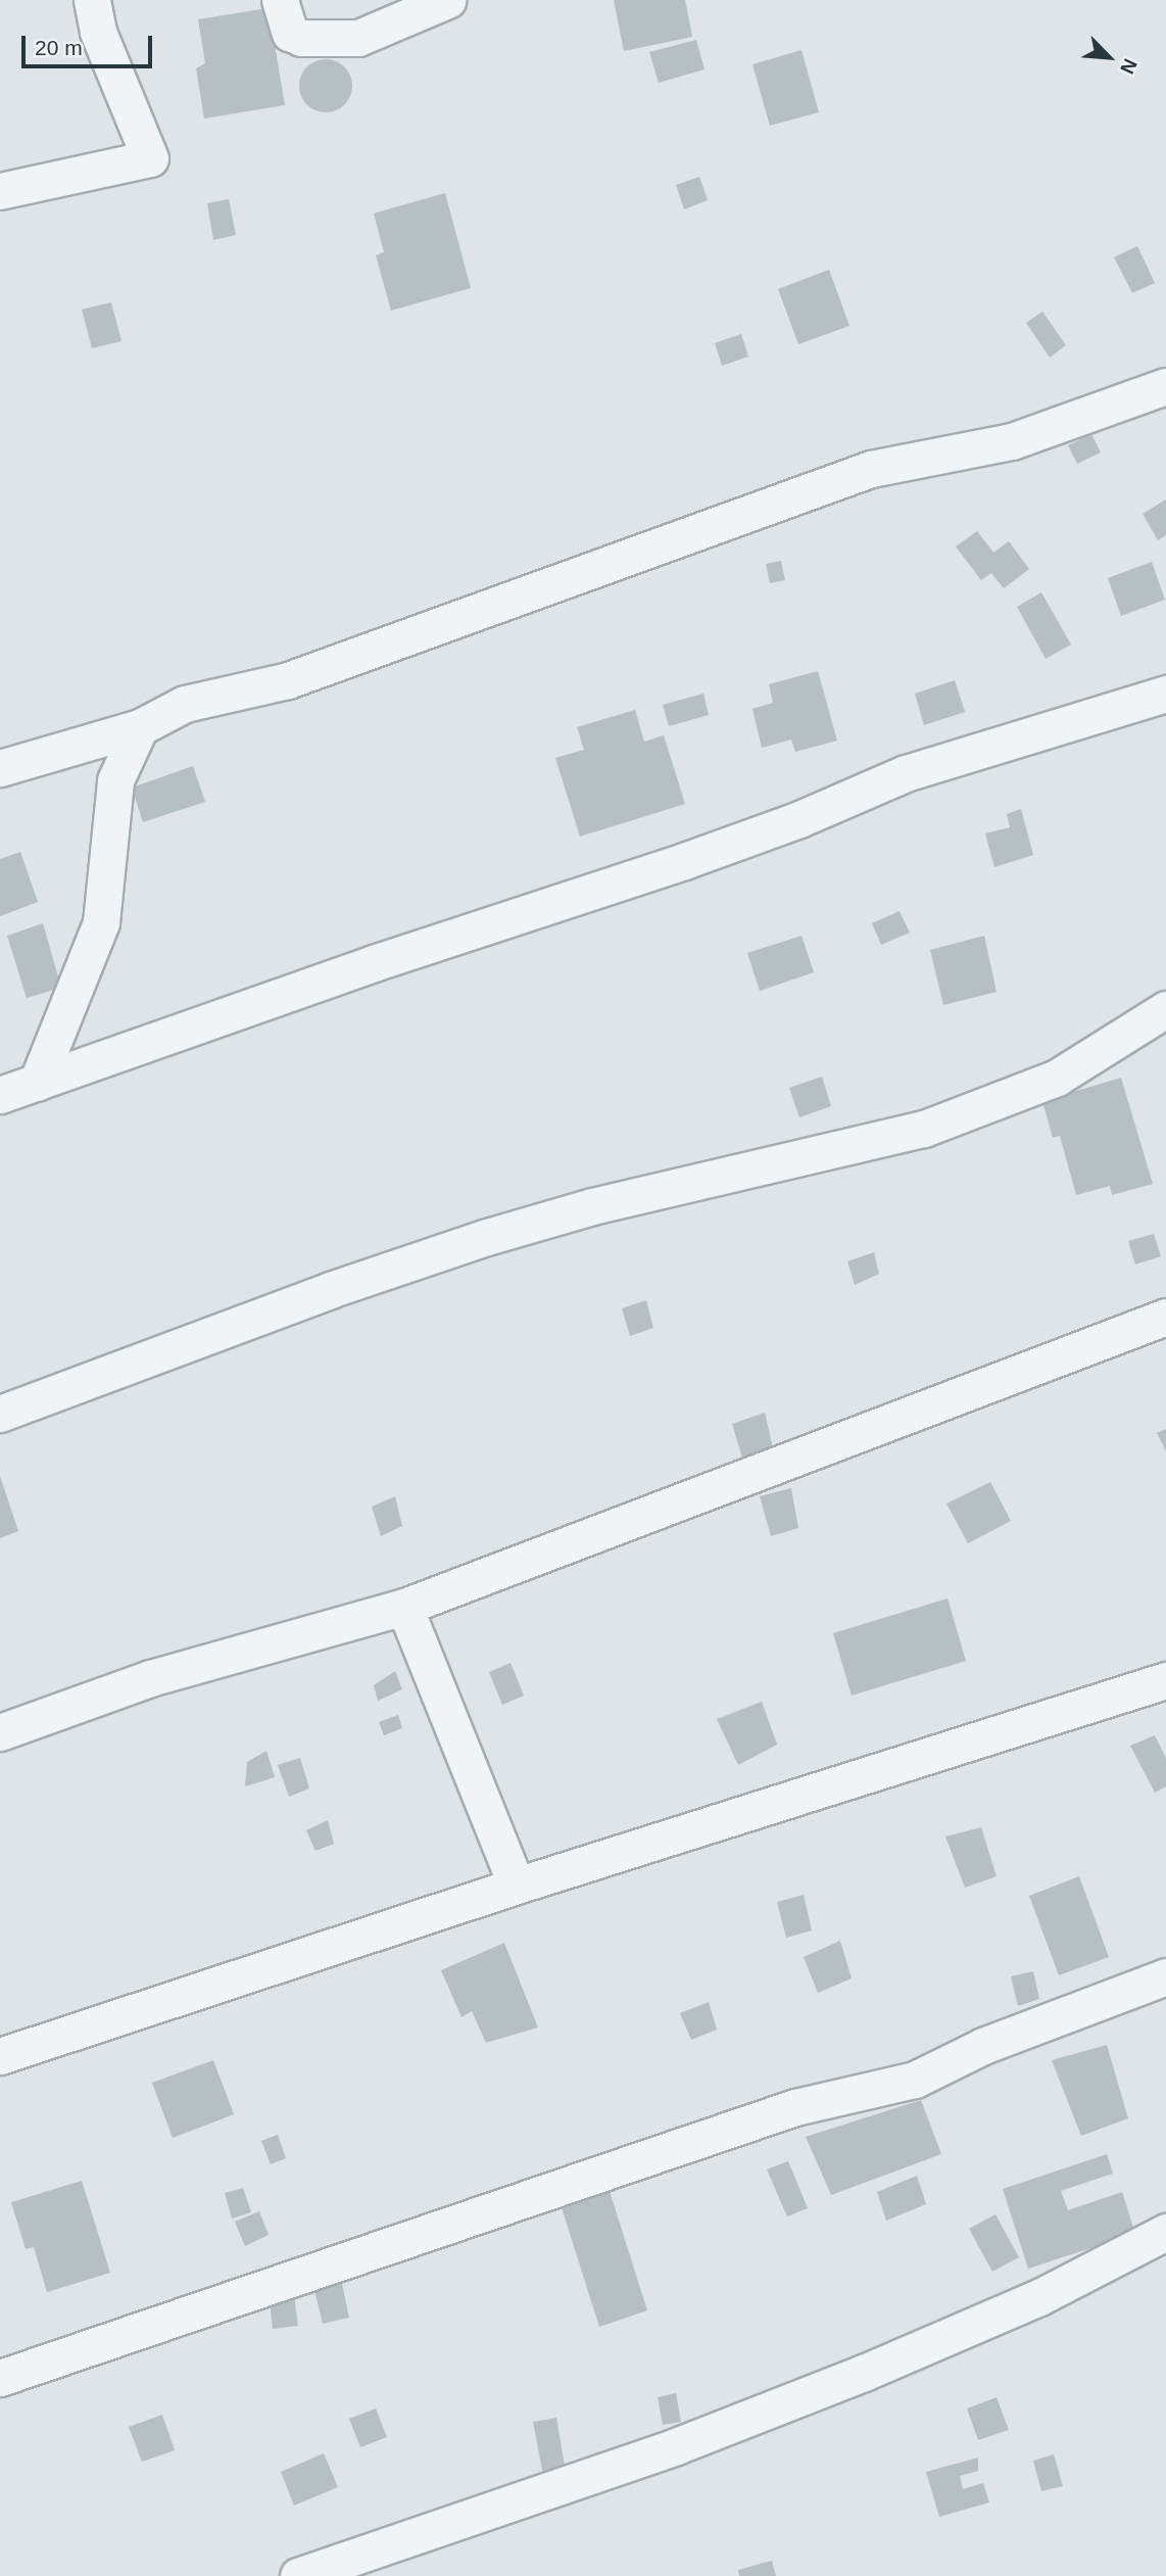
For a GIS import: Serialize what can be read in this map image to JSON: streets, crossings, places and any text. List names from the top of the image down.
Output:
{
  "scale_bar": "20 m",
  "north": "bottom right"
}
